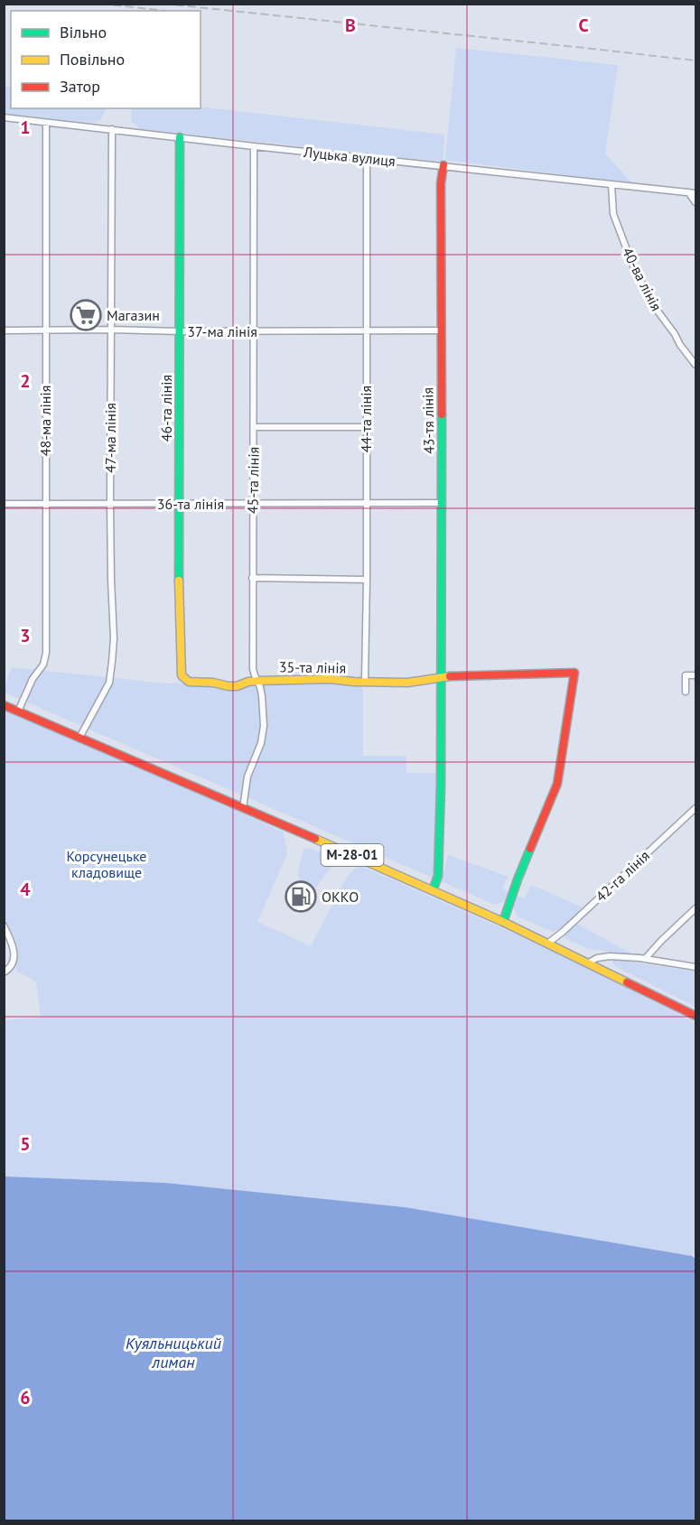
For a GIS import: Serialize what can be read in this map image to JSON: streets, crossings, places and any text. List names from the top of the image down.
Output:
{
  "streets": {
    "main road": [
      "46-та лінія",
      "43-тя лінія",
      "35-та лінія",
      "М-28-01"
    ],
    "street": [
      "Луцька вулиця",
      "40-ва лінія",
      "37-ма лінія",
      "44-та лінія",
      "48-ма лінія",
      "47-ма лінія",
      "45-та лінія",
      "36-та лінія",
      "42-га лінія"
    ]
  },
  "crossings": [
    ["Луцька вулиця", "40-ва лінія"],
    ["Луцька вулиця", "46-та лінія"],
    ["Луцька вулиця", "44-та лінія"],
    ["Луцька вулиця", "48-ма лінія"],
    ["Луцька вулиця", "43-тя лінія"],
    ["Луцька вулиця", "47-ма лінія"],
    ["Луцька вулиця", "45-та лінія"],
    ["37-ма лінія", "46-та лінія"],
    ["37-ма лінія", "44-та лінія"],
    ["37-ма лінія", "48-ма лінія"],
    ["37-ма лінія", "43-тя лінія"],
    ["37-ма лінія", "47-ма лінія"],
    ["37-ма лінія", "45-та лінія"],
    ["46-та лінія", "36-та лінія"],
    ["46-та лінія", "35-та лінія"],
    ["44-та лінія", "36-та лінія"],
    ["44-та лінія", "35-та лінія"],
    ["48-ма лінія", "36-та лінія"],
    ["48-ма лінія", "М-28-01"],
    ["43-тя лінія", "36-та лінія"],
    ["43-тя лінія", "35-та лінія"],
    ["43-тя лінія", "М-28-01"],
    ["47-ма лінія", "36-та лінія"],
    ["47-ма лінія", "М-28-01"],
    ["45-та лінія", "36-та лінія"],
    ["45-та лінія", "35-та лінія"],
    ["45-та лінія", "М-28-01"],
    ["М-28-01", "42-га лінія"]
  ],
  "water": ["Куяльницький лиман"],
  "parks": ["Корсунецьке кладовище"],
  "places": {
    "supermarket": ["Магазин"],
    "fuel station": ["ОККО"]
  },
  "legend": ["Вільно", "Повільно", "Затор"],
  "grid": {
    "columns": ["B", "C"],
    "rows": [
      "1",
      "2",
      "3",
      "4",
      "5",
      "6"
    ]
  }
}
